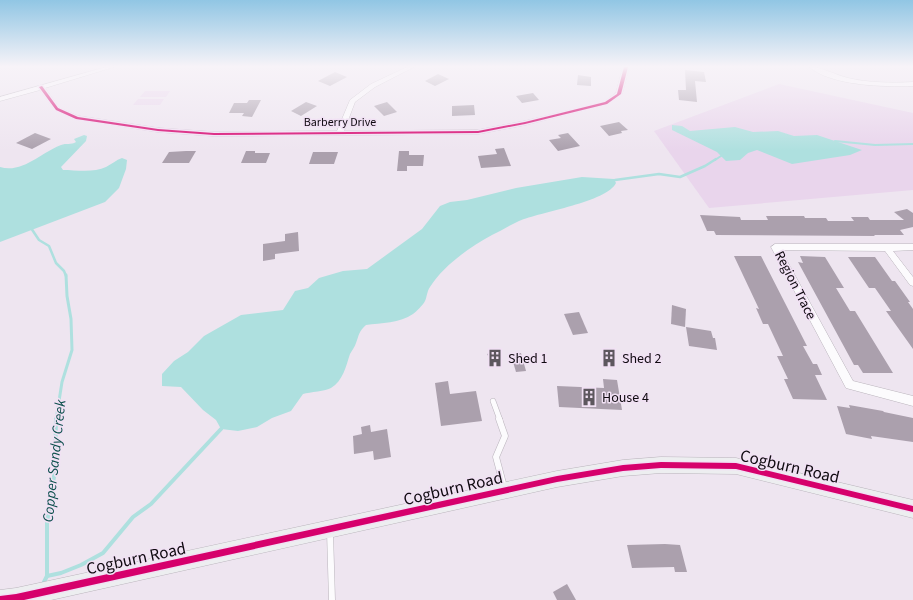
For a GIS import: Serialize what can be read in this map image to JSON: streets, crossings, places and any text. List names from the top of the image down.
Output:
{
  "streets": {
    "street": ["Barberry Drive", "Region Trace", "Cogburn Road"]
  },
  "water": ["Copper Sandy Creek"],
  "places": {
    "building": ["Shed 1", "Shed 2", "House 4"]
  }
}
